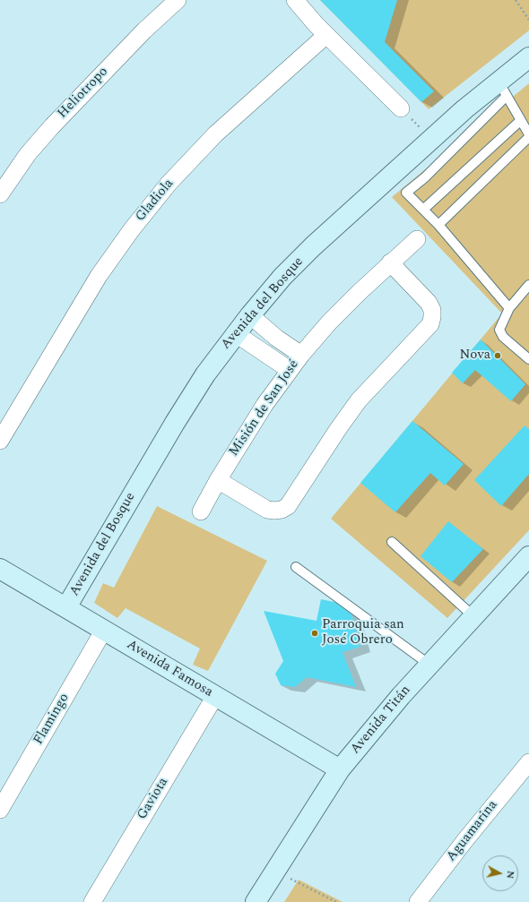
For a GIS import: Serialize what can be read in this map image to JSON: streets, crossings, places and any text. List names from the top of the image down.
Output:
{
  "streets": {
    "street": [
      "Heliotropo",
      "Gladiola",
      "Avenida del Bosque",
      "Misión de San José",
      "Avenida Famosa",
      "Flamingo",
      "Avenida Titán",
      "Gaviota",
      "Aguamarina"
    ]
  },
  "crossings": [
    ["Avenida del Bosque", "Avenida Famosa"],
    ["Avenida Famosa", "Flamingo"],
    ["Avenida Famosa", "Avenida Titán"],
    ["Avenida Famosa", "Gaviota"]
  ],
  "places": ["Nova", "Parroquia san José Obrero"],
  "north": "right"
}
